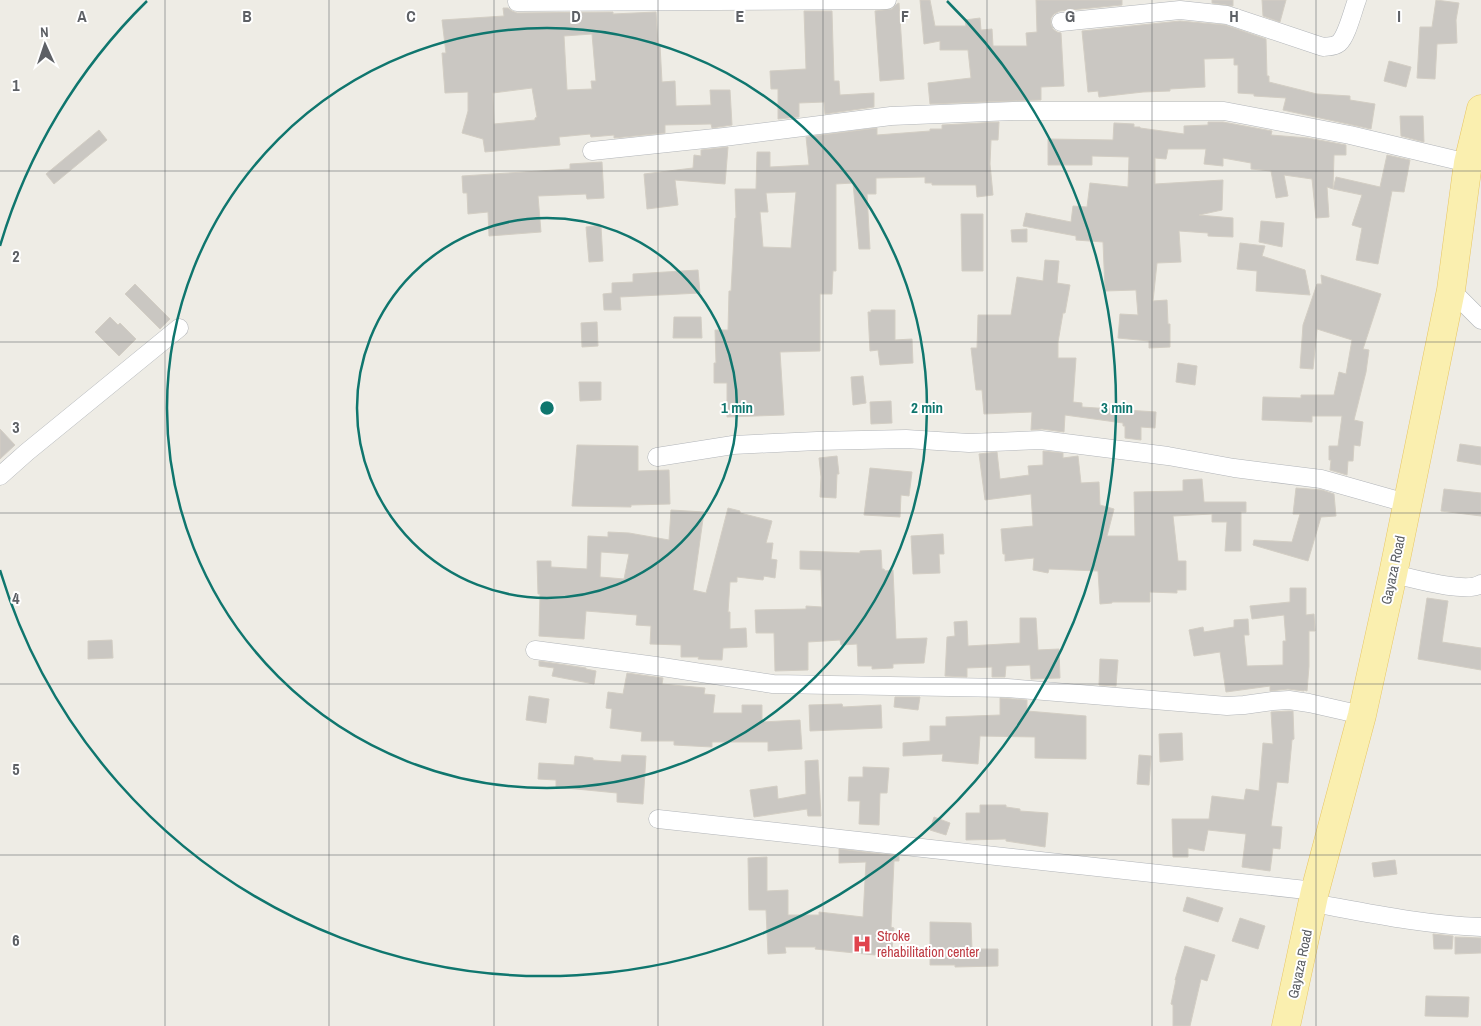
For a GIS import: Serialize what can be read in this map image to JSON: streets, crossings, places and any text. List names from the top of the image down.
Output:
{
  "streets": {
    "main road": ["Gayaza Road"]
  },
  "places": {
    "hospital": ["Stroke rehabilitation center"]
  },
  "north": "top",
  "grid": {
    "columns": [
      "A",
      "B",
      "C",
      "D",
      "E",
      "F",
      "G",
      "H",
      "I"
    ],
    "rows": [
      "1",
      "2",
      "3",
      "4",
      "5",
      "6"
    ]
  },
  "rings": ["1 min", "2 min", "3 min"]
}
